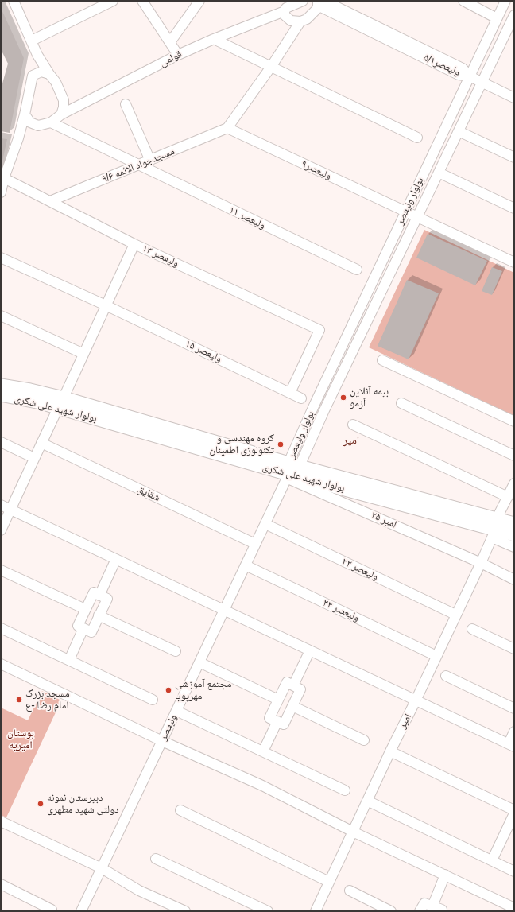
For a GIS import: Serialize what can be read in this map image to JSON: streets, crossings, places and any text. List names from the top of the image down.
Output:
{
  "streets": {
    "main road": ["بولوار شهید علی شکری"],
    "street": [
      "قوامی",
      "ولیعصر۵/۱",
      "مسجدجواد الائمه ۹/۶",
      "ولیعصر۹",
      "بولوار ولیعصر",
      "ولیعصر ۱۱",
      "ولیعصر ۱۳",
      "ولیعصر ۱۵",
      "شقایق",
      "امیر ۲۵",
      "ولیعصر ۲۲",
      "ولیعصر ۲۴",
      "امیر",
      "ولیعصر"
    ]
  },
  "crossings": [
    ["قوامی", "ولیعصر ۱۱"],
    ["ولیعصر۵/۱", "بولوار ولیعصر"],
    ["مسجدجواد الائمه ۹/۶", "ولیعصر۹"],
    ["مسجدجواد الائمه ۹/۶", "ولیعصر ۱۱"],
    ["مسجدجواد الائمه ۹/۶", "ولیعصر ۱۳"],
    ["ولیعصر۹", "بولوار ولیعصر"],
    ["بولوار ولیعصر", "بولوار شهید علی شکری"],
    ["بولوار ولیعصر", "امیر ۲۵"],
    ["بولوار ولیعصر", "ولیعصر"],
    ["ولیعصر ۱۳", "ولیعصر ۱۵"],
    ["بولوار شهید علی شکری", "امیر ۲۵"],
    ["بولوار شهید علی شکری", "امیر"],
    ["بولوار شهید علی شکری", "ولیعصر"],
    ["شقایق", "ولیعصر"],
    ["امیر ۲۵", "امیر"],
    ["امیر ۲۵", "ولیعصر"],
    ["ولیعصر ۲۲", "امیر"],
    ["ولیعصر ۲۲", "ولیعصر"],
    ["ولیعصر ۲۴", "امیر"],
    ["ولیعصر ۲۴", "ولیعصر"]
  ],
  "districts": ["امیر"],
  "parks": ["بوستان امیریه"],
  "places": [
    "بیمه آنلاین اَزمو",
    "گروه مهندسی و تکنولوژی اطمینان",
    "مجتمع آموزشی مهرپویا",
    "مسجد بزرگ امام رضا -ع",
    "دبیرستان نمونه دولتی شهید مطهری"
  ]
}
